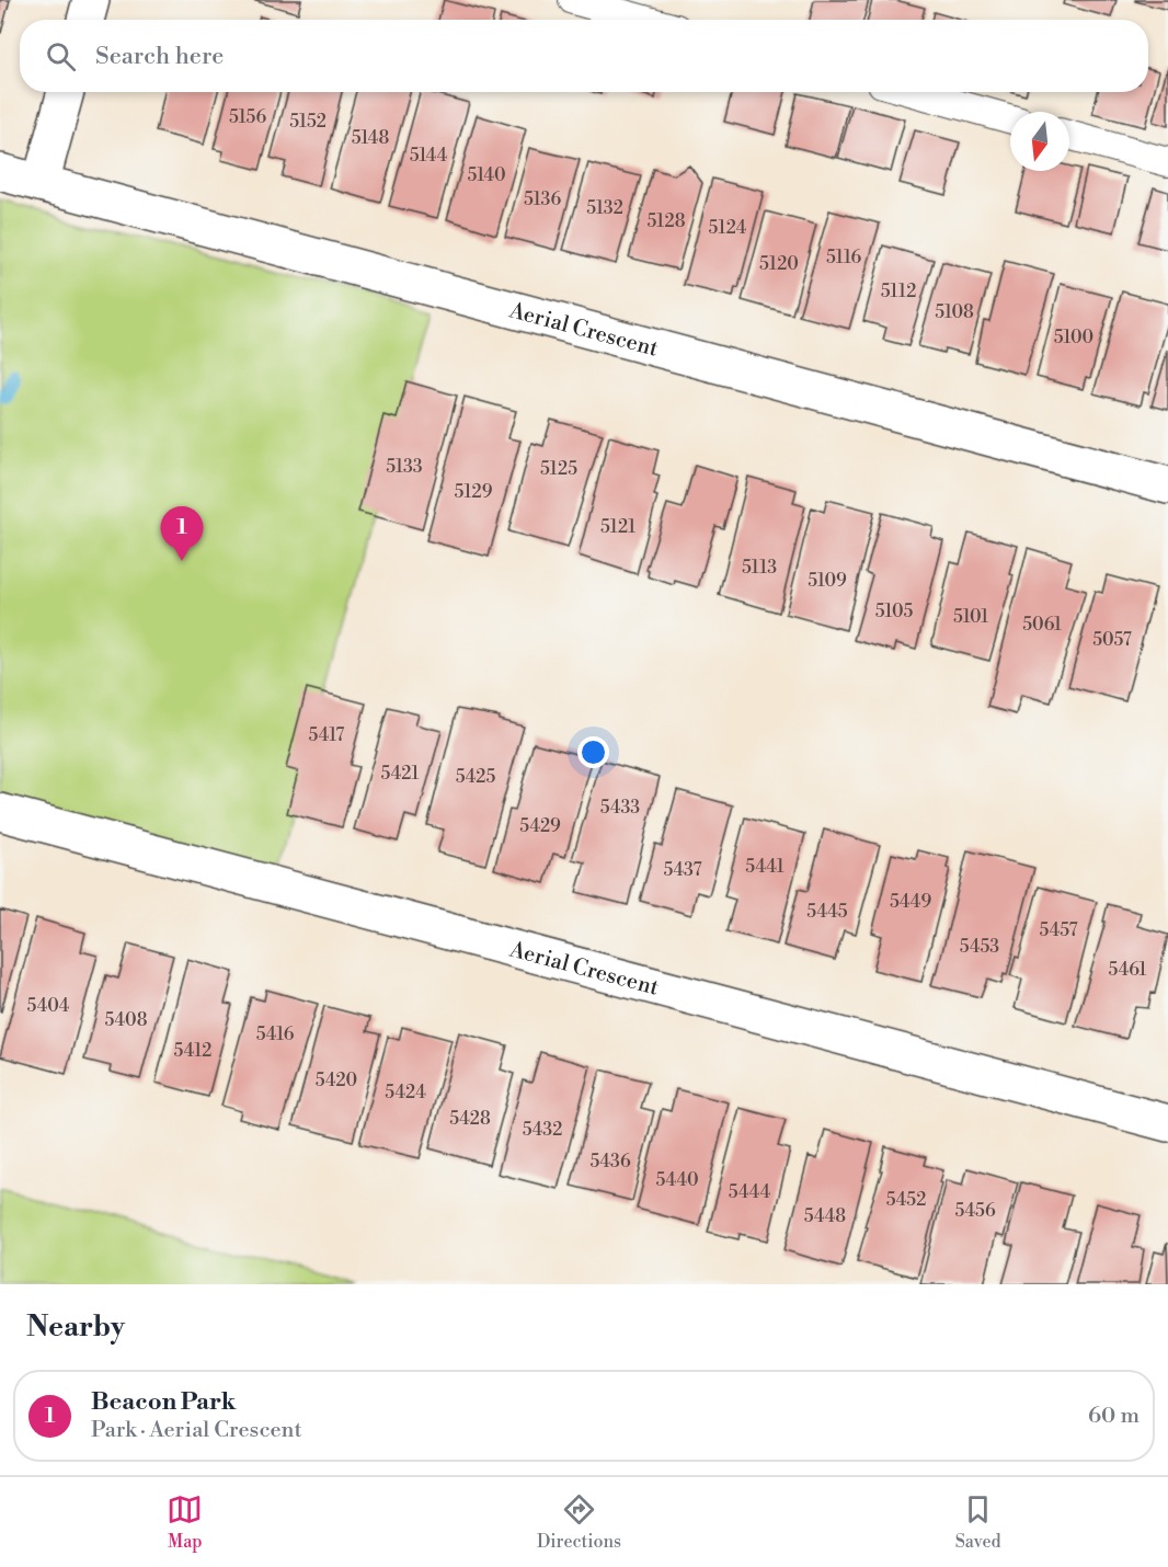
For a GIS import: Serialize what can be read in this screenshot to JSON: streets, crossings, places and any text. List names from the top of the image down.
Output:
{
  "streets": {
    "street": ["Aerial Crescent"]
  },
  "house_numbers": [
    "5156",
    "5152",
    "5148",
    "5144",
    "5140",
    "5136",
    "5132",
    "5128",
    "5124",
    "5116",
    "5120",
    "5112",
    "5108",
    "5100",
    "5133",
    "5125",
    "5129",
    "5121",
    "5113",
    "5109",
    "5105",
    "5101",
    "5061",
    "5057",
    "5417",
    "5421",
    "5425",
    "5433",
    "5429",
    "5441",
    "5437",
    "5449",
    "5445",
    "5457",
    "5453",
    "5461",
    "5404",
    "5408",
    "5416",
    "5412",
    "5420",
    "5424",
    "5428",
    "5432",
    "5436",
    "5440",
    "5444",
    "5452",
    "5456",
    "5448"
  ],
  "north": "bottom",
  "page": {
    "search": "Search here",
    "pins": "1",
    "heading": "Nearby",
    "list": [
      {
        "mark": "1",
        "name": "Beacon Park",
        "note": "Park · Aerial Crescent",
        "value": "60 m"
      }
    ],
    "nav": ["Map", "Directions", "Saved"]
  }
}
